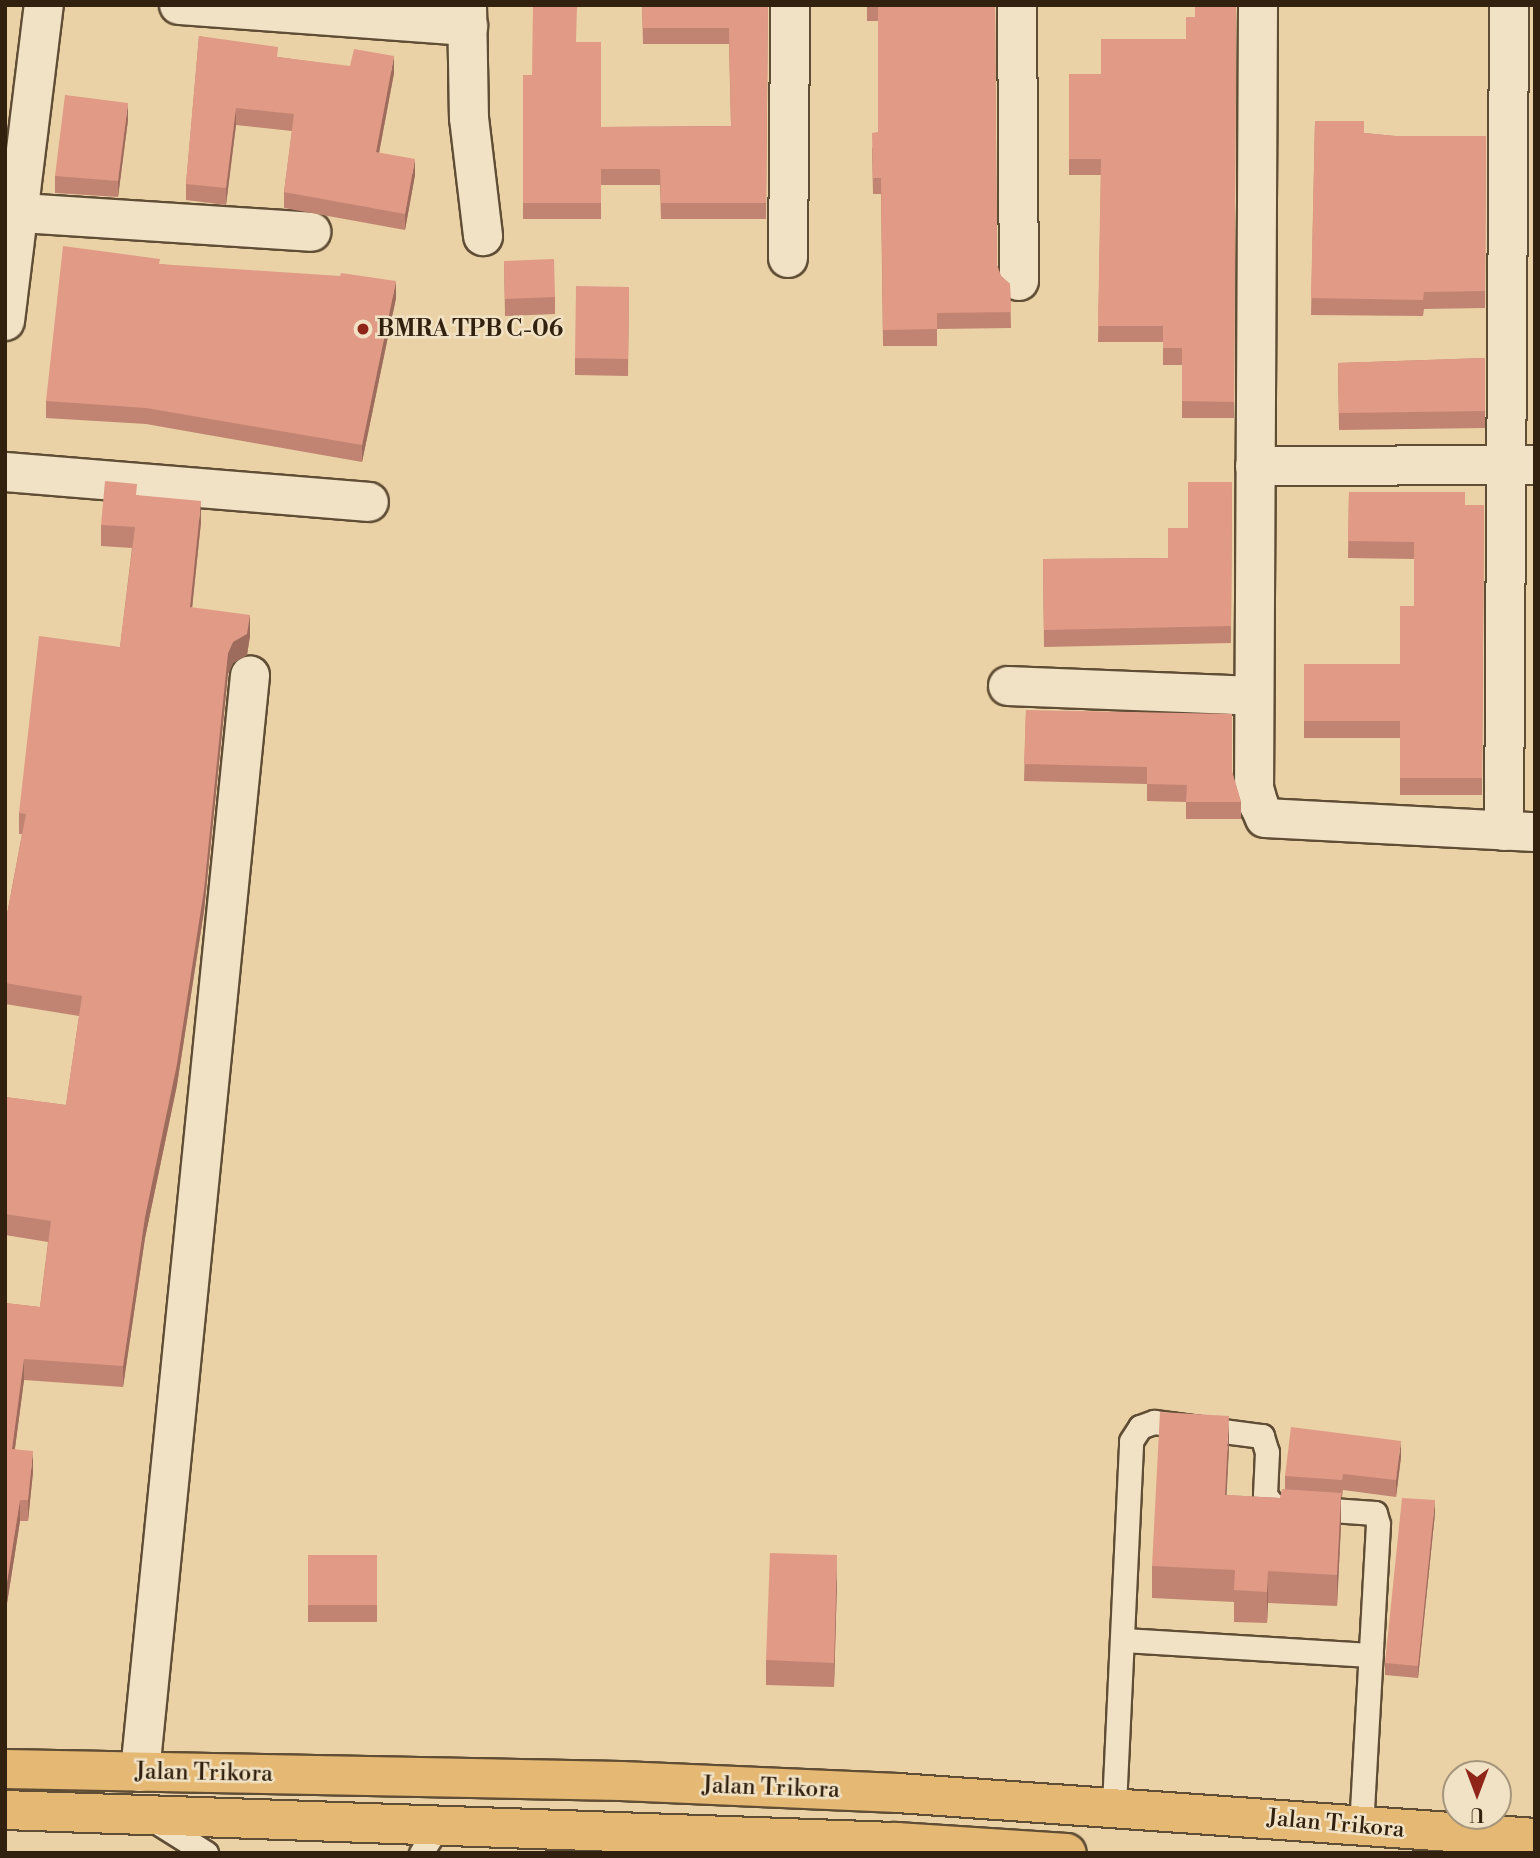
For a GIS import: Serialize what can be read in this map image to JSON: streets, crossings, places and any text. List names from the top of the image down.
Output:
{
  "streets": {
    "main road": ["Jalan Trikora"]
  },
  "places": ["BMRA TPB C-06"],
  "north": "bottom"
}
